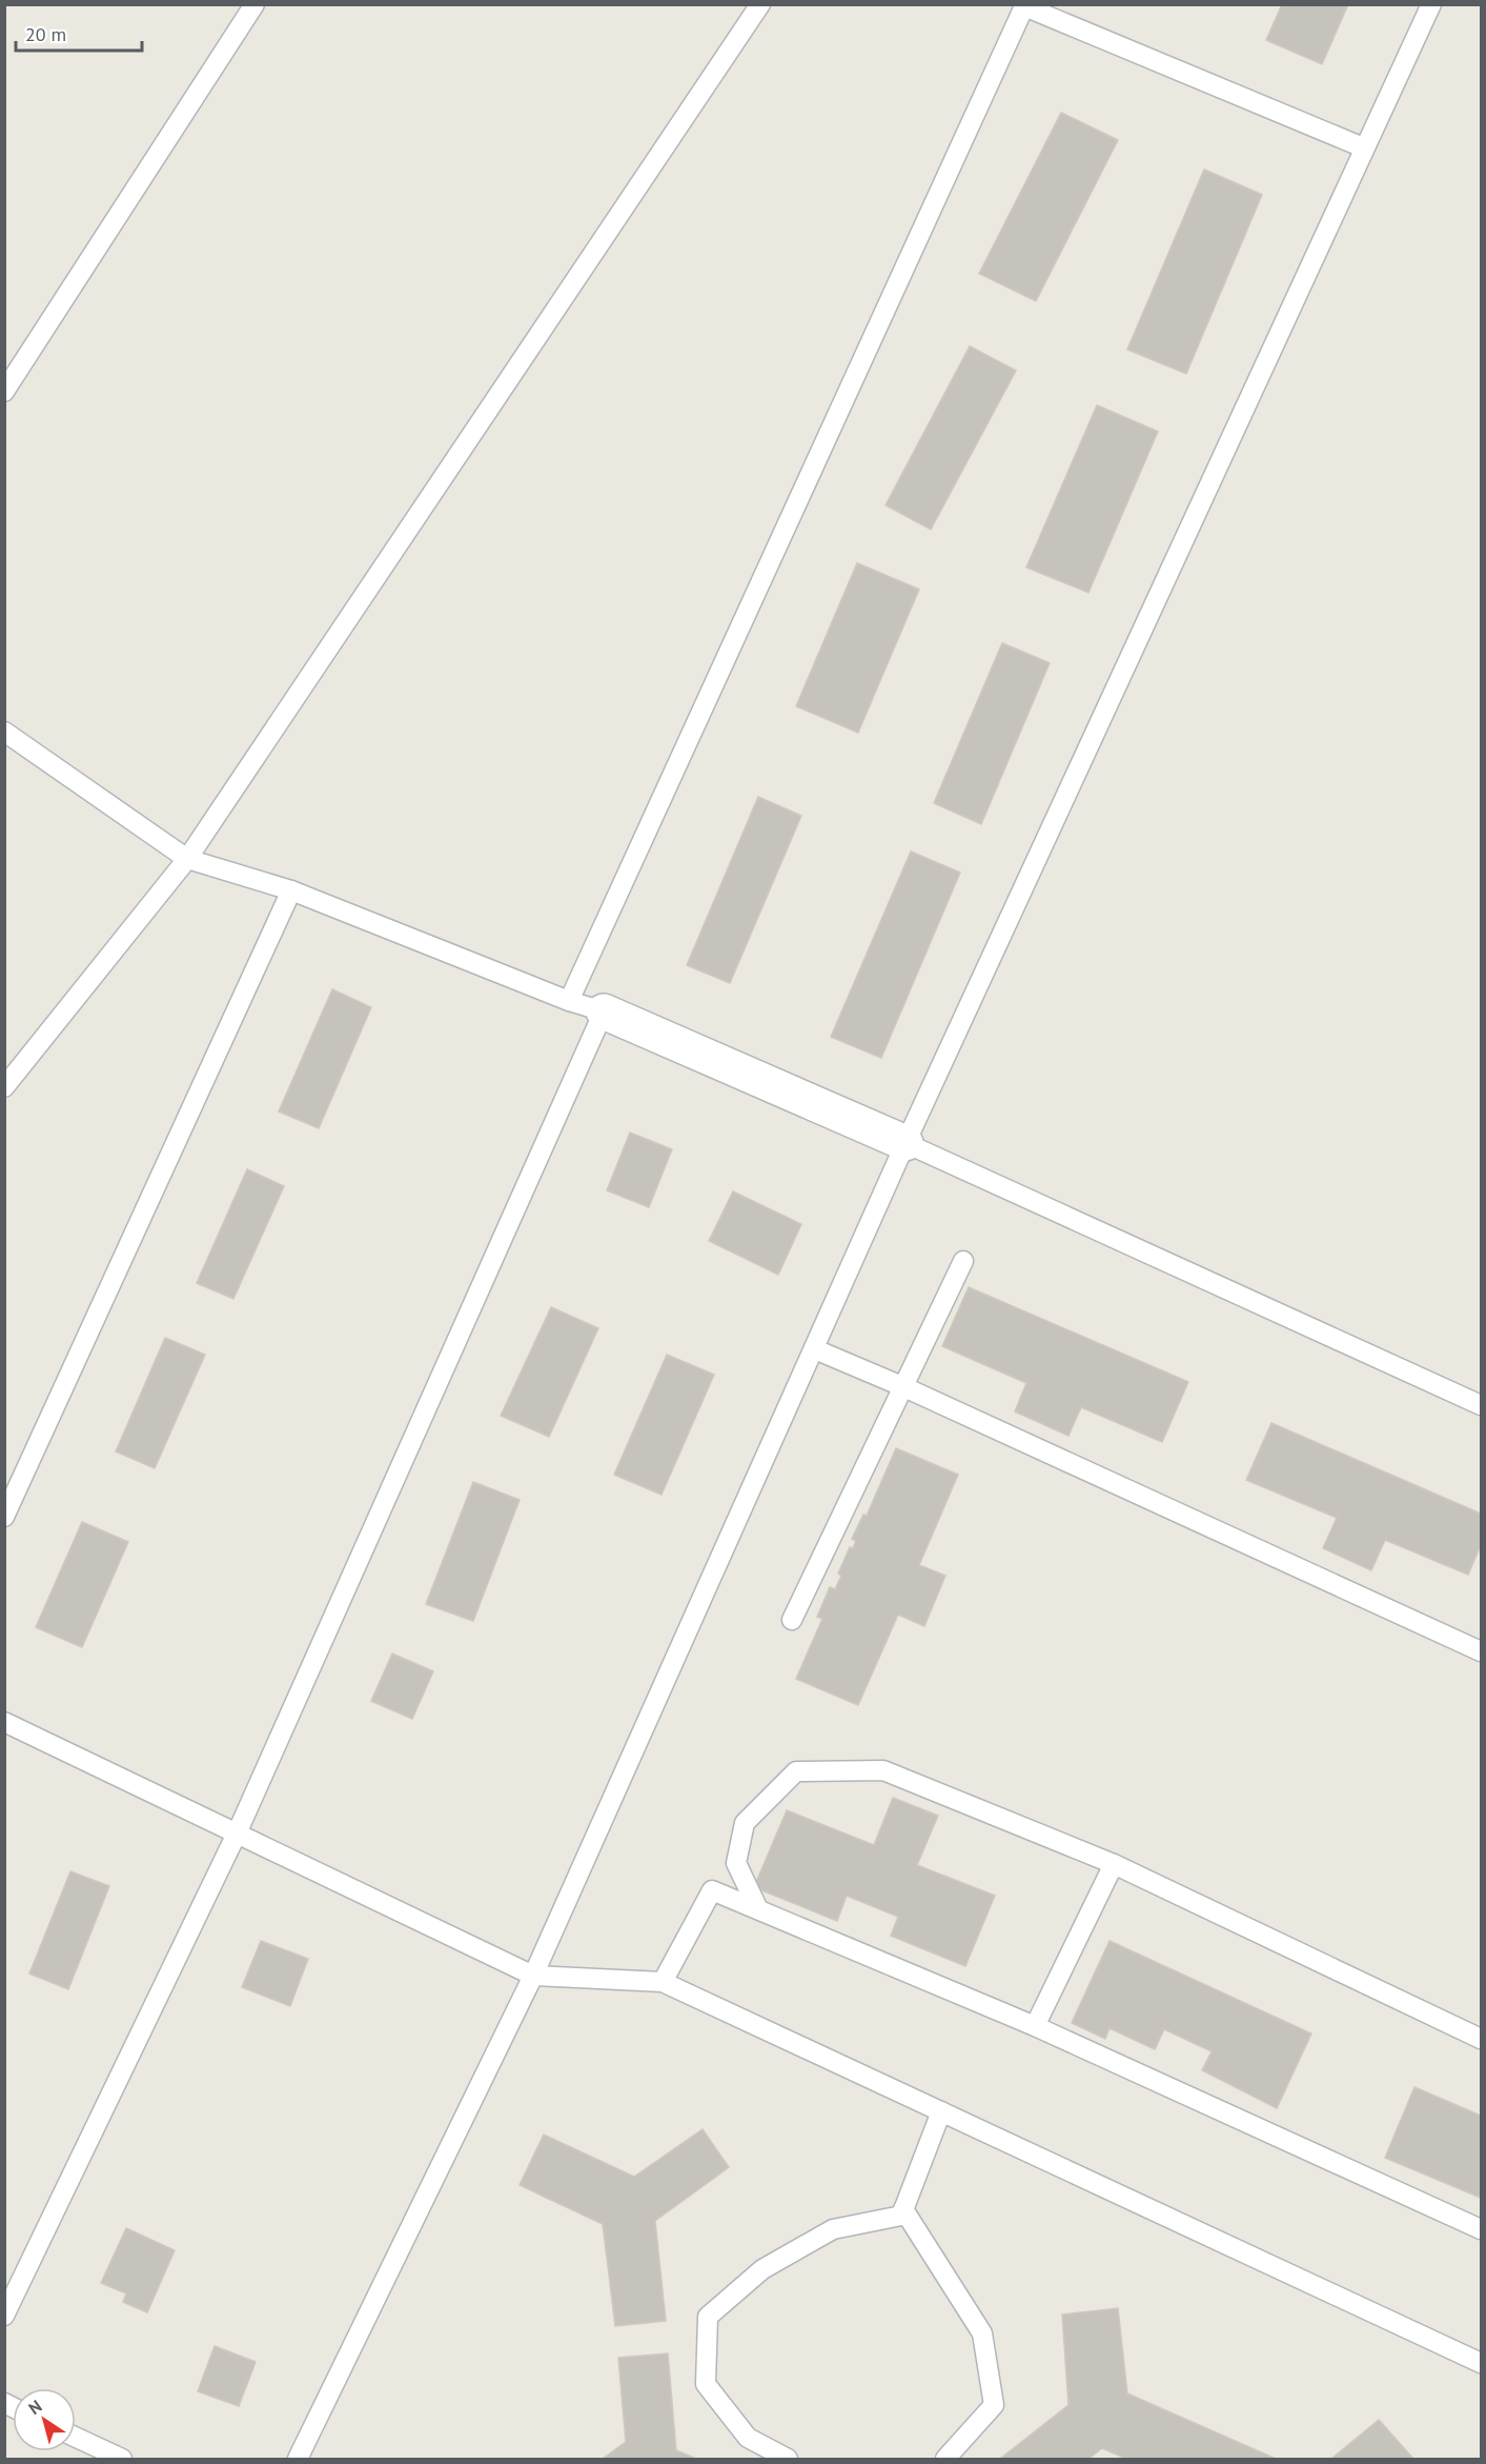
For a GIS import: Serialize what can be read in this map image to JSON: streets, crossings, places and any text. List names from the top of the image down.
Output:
{
  "scale_bar": "20 m",
  "north": "top left"
}
